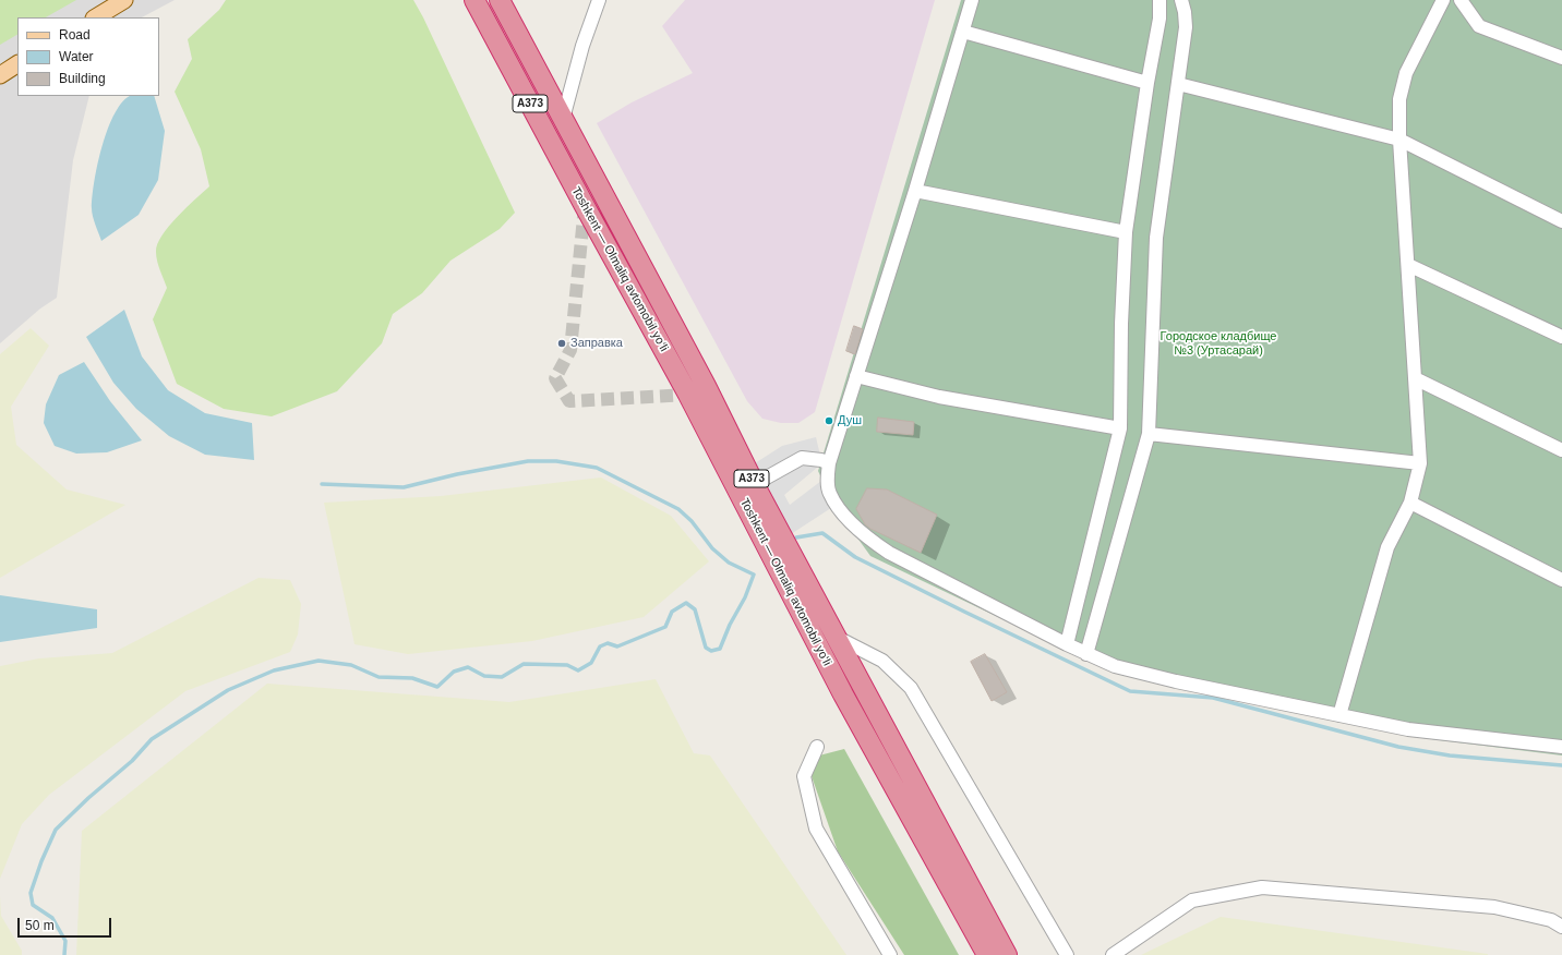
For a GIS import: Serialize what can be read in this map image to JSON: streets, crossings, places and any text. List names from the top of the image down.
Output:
{
  "streets": {
    "highway": ["A373", "Toshkent — Olmaliq avtomobil yo‘li"]
  },
  "parks": ["Городское кладбище №3 (Уртасарай)"],
  "places": ["Заправка", "Душ"],
  "legend": ["Road", "Water", "Building"],
  "scale_bar": "50 m"
}
